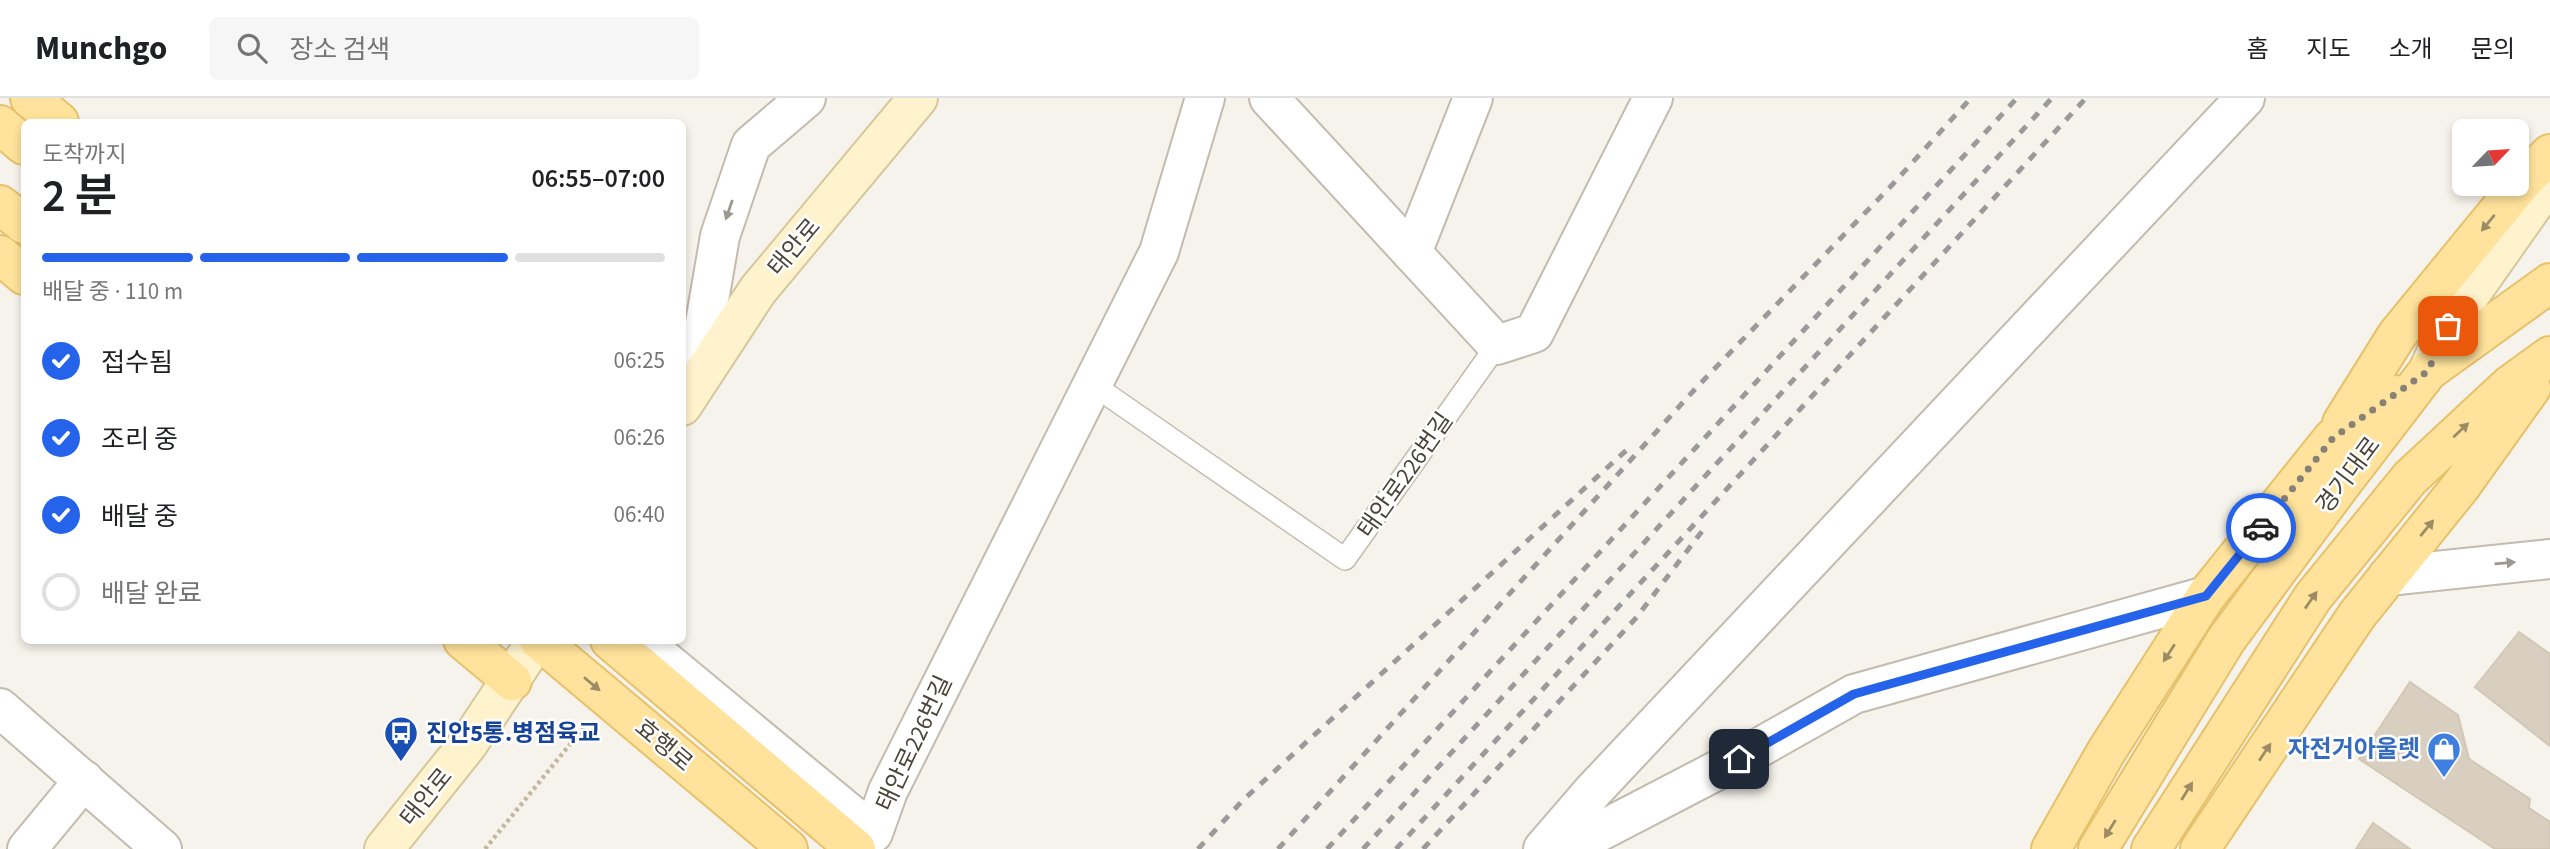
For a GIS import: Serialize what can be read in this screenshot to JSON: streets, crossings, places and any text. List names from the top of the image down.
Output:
{
  "streets": {
    "main road": ["경기대로", "효행로"],
    "street": ["태안로", "태안로226번길"]
  },
  "places": {
    "bus stop": ["진안5통.병점육교"],
    "shop": ["자전거아울렛"]
  },
  "north": "top right",
  "page": {
    "header": "Munchgo",
    "search": "장소 검색",
    "nav": [
      "홈",
      "지도",
      "소개",
      "문의"
    ],
    "heading": ["2 분", "도착까지", "06:55–07:00"],
    "bar": "배달 중 · 110 m",
    "list": [
      ["접수됨", "06:25"],
      ["조리 중", "06:26"],
      ["배달 중", "06:40"],
      "배달 완료"
    ]
  }
}
